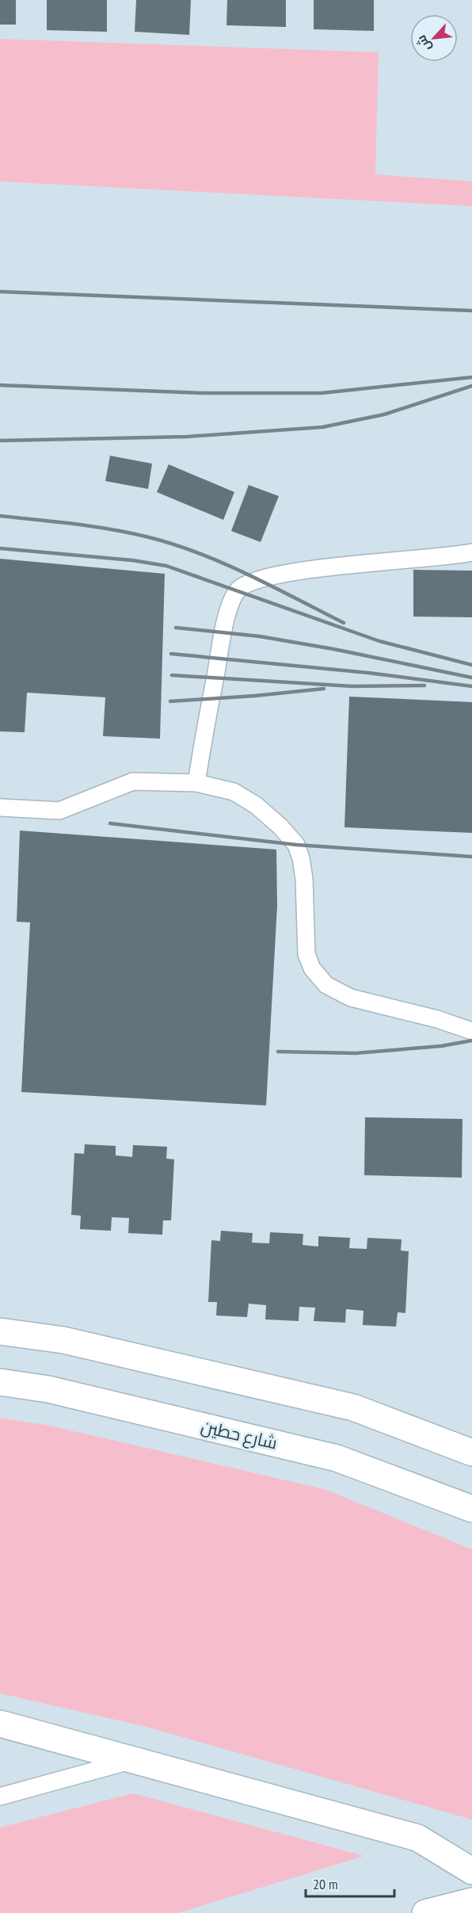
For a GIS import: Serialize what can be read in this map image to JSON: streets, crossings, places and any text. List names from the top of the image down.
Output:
{
  "streets": {
    "main road": ["شارع حطين"]
  },
  "scale_bar": "20 m",
  "north": "bottom left"
}
